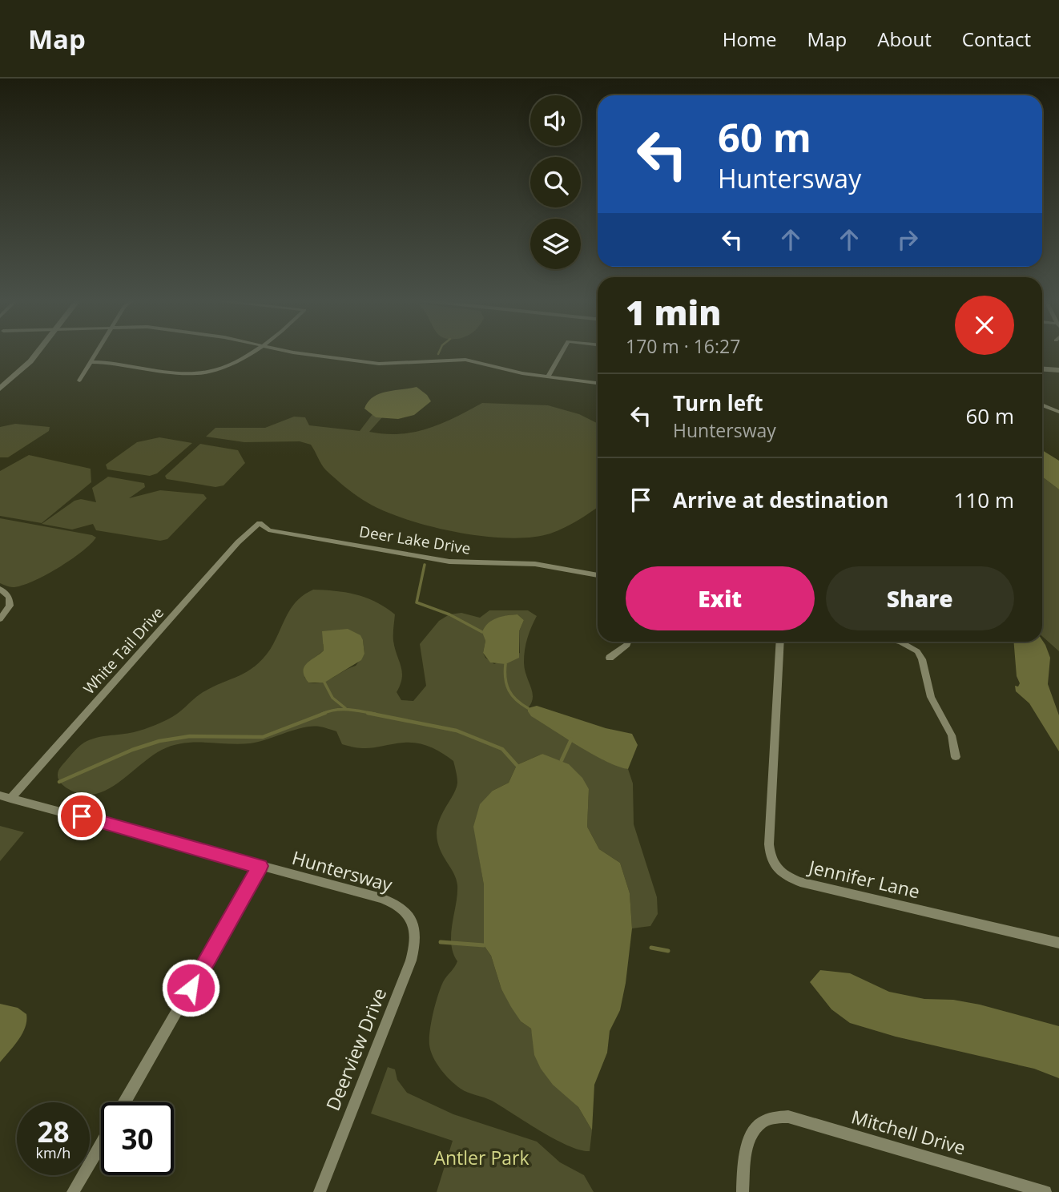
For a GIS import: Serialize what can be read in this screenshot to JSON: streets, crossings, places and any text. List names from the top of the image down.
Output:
{
  "streets": {
    "street": [
      "Deer Lake Drive",
      "White Tail Drive",
      "Huntersway",
      "Jennifer Lane",
      "Deerview Drive",
      "Mitchell Drive"
    ]
  },
  "crossings": [
    ["Deer Lake Drive", "White Tail Drive"],
    ["White Tail Drive", "Huntersway"],
    ["Huntersway", "Deerview Drive"]
  ],
  "parks": ["Antler Park"],
  "page": {
    "header": "Map",
    "nav": [
      "Home",
      "Map",
      "About",
      "Contact"
    ],
    "turn": ["60 m", "Huntersway"],
    "heading": ["1 min", "170 m · 16:27"],
    "list": [
      {
        "name": "Turn left",
        "note": "Huntersway",
        "value": "60 m"
      },
      {
        "name": "Arrive at destination",
        "value": "110 m"
      }
    ],
    "buttons": ["Exit", "Share"],
    "speed": "28 km/h",
    "limit": "30"
  }
}
